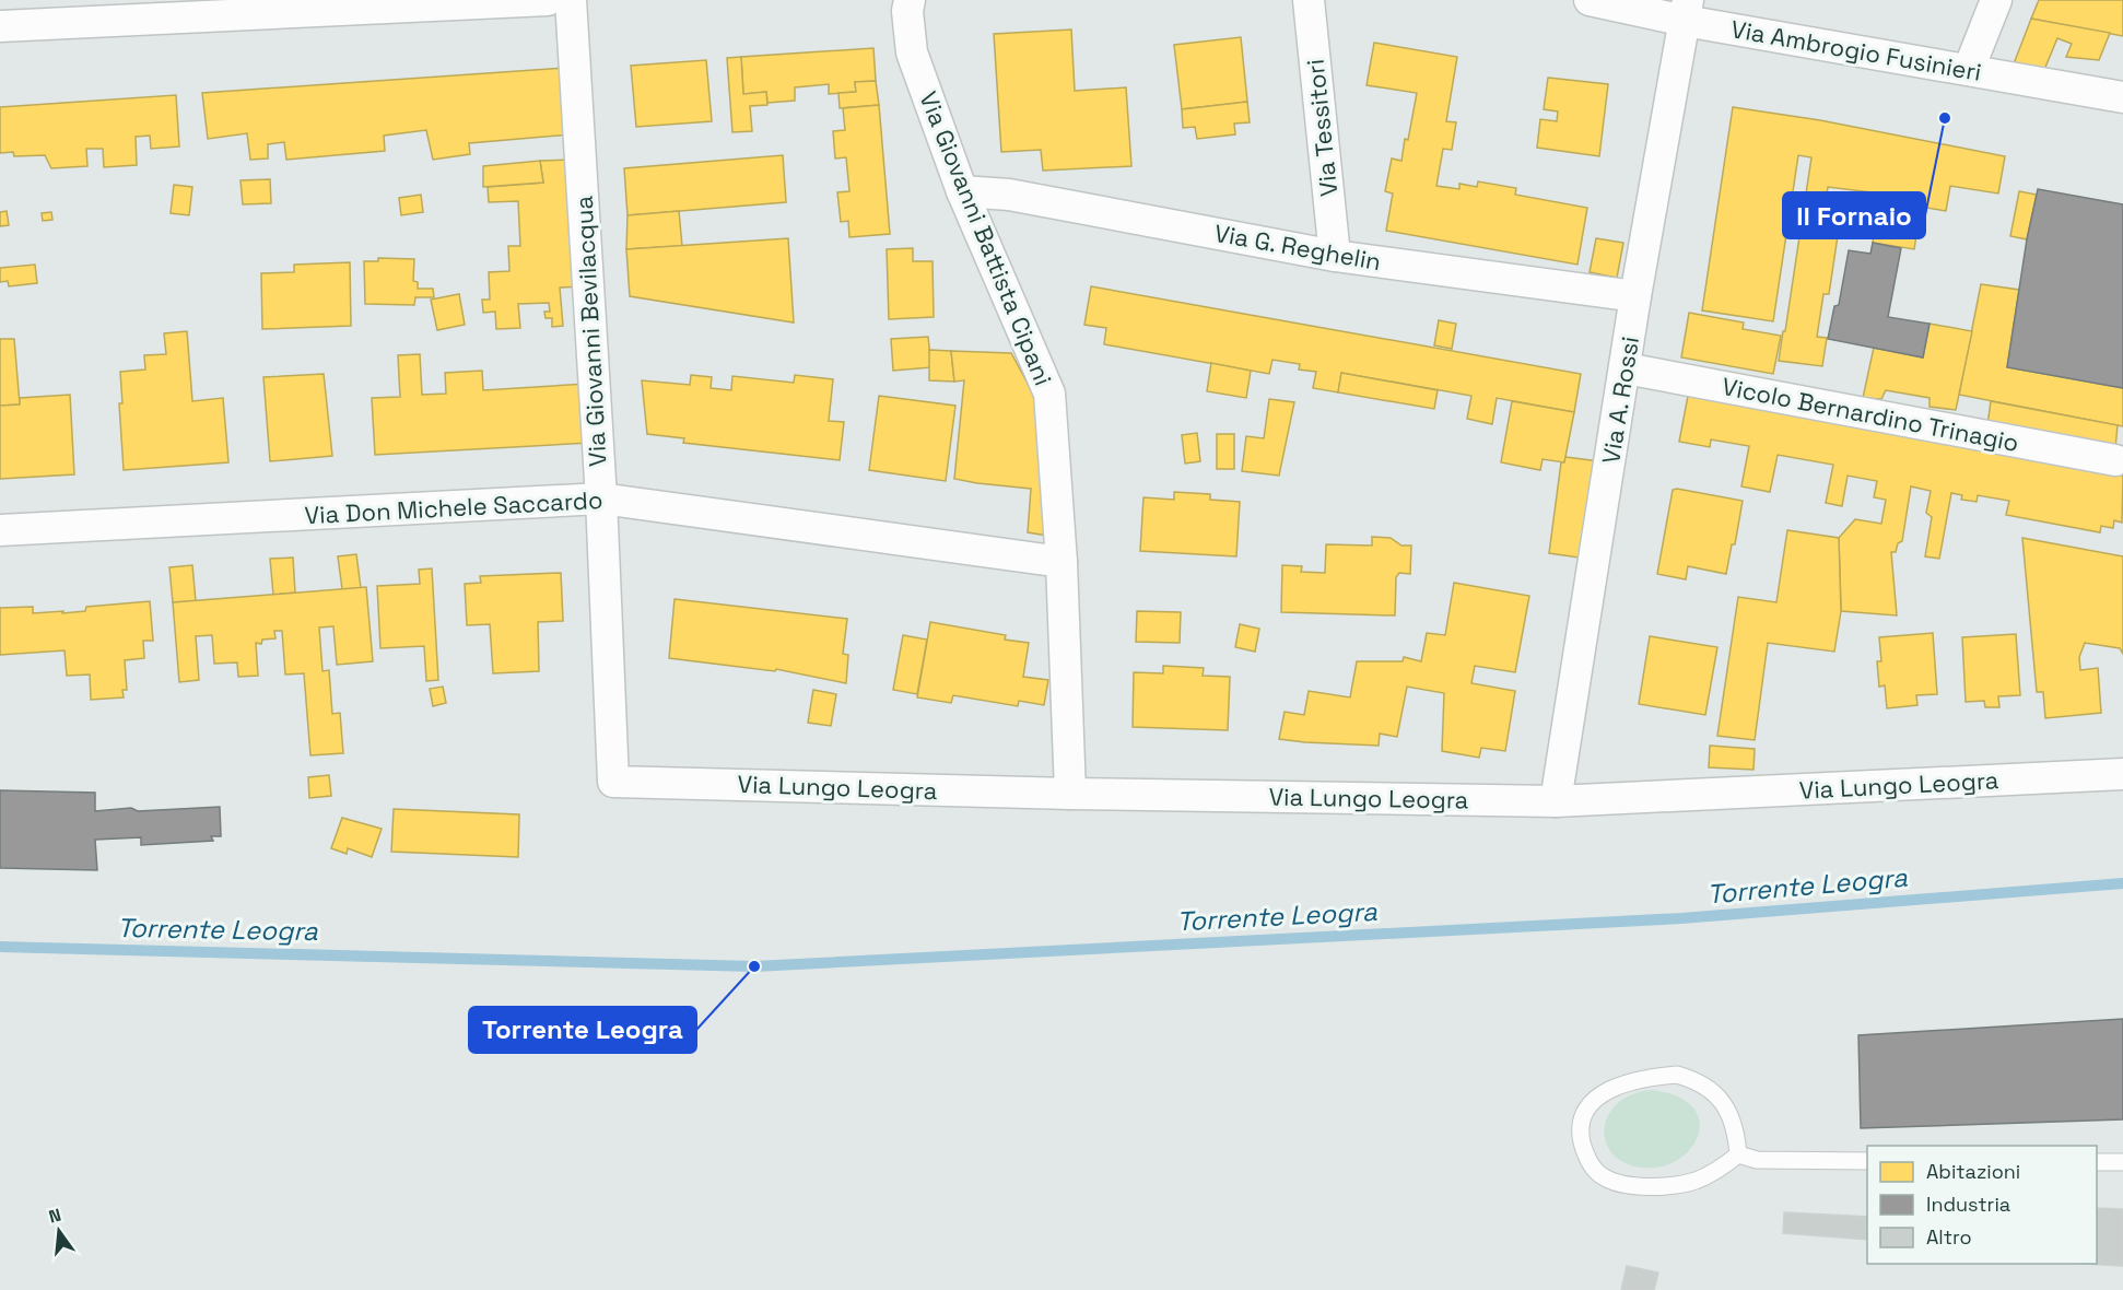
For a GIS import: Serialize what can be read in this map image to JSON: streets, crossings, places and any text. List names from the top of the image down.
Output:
{
  "streets": {
    "street": [
      "Via Ambrogio Fusinieri",
      "Via Tessitori",
      "Via Giovanni Battista Cipani",
      "Via G. Reghelin",
      "Via Giovanni Bevilacqua",
      "Via A. Rossi",
      "Vicolo Bernardino Trinagio",
      "Via Don Michele Saccardo",
      "Via Lungo Leogra"
    ]
  },
  "crossings": [
    ["Via Ambrogio Fusinieri", "Via A. Rossi"],
    ["Via Tessitori", "Via G. Reghelin"],
    ["Via Giovanni Battista Cipani", "Via G. Reghelin"],
    ["Via Giovanni Battista Cipani", "Via Don Michele Saccardo"],
    ["Via Giovanni Battista Cipani", "Via Lungo Leogra"],
    ["Via G. Reghelin", "Via A. Rossi"],
    ["Via Giovanni Bevilacqua", "Via Don Michele Saccardo"],
    ["Via Giovanni Bevilacqua", "Via Lungo Leogra"],
    ["Via A. Rossi", "Vicolo Bernardino Trinagio"],
    ["Via A. Rossi", "Via Lungo Leogra"]
  ],
  "water": ["Torrente Leogra"],
  "places": ["Il Fornaio", "Torrente Leogra"],
  "legend": ["Abitazioni", "Industria", "Altro"],
  "north": "top"
}
